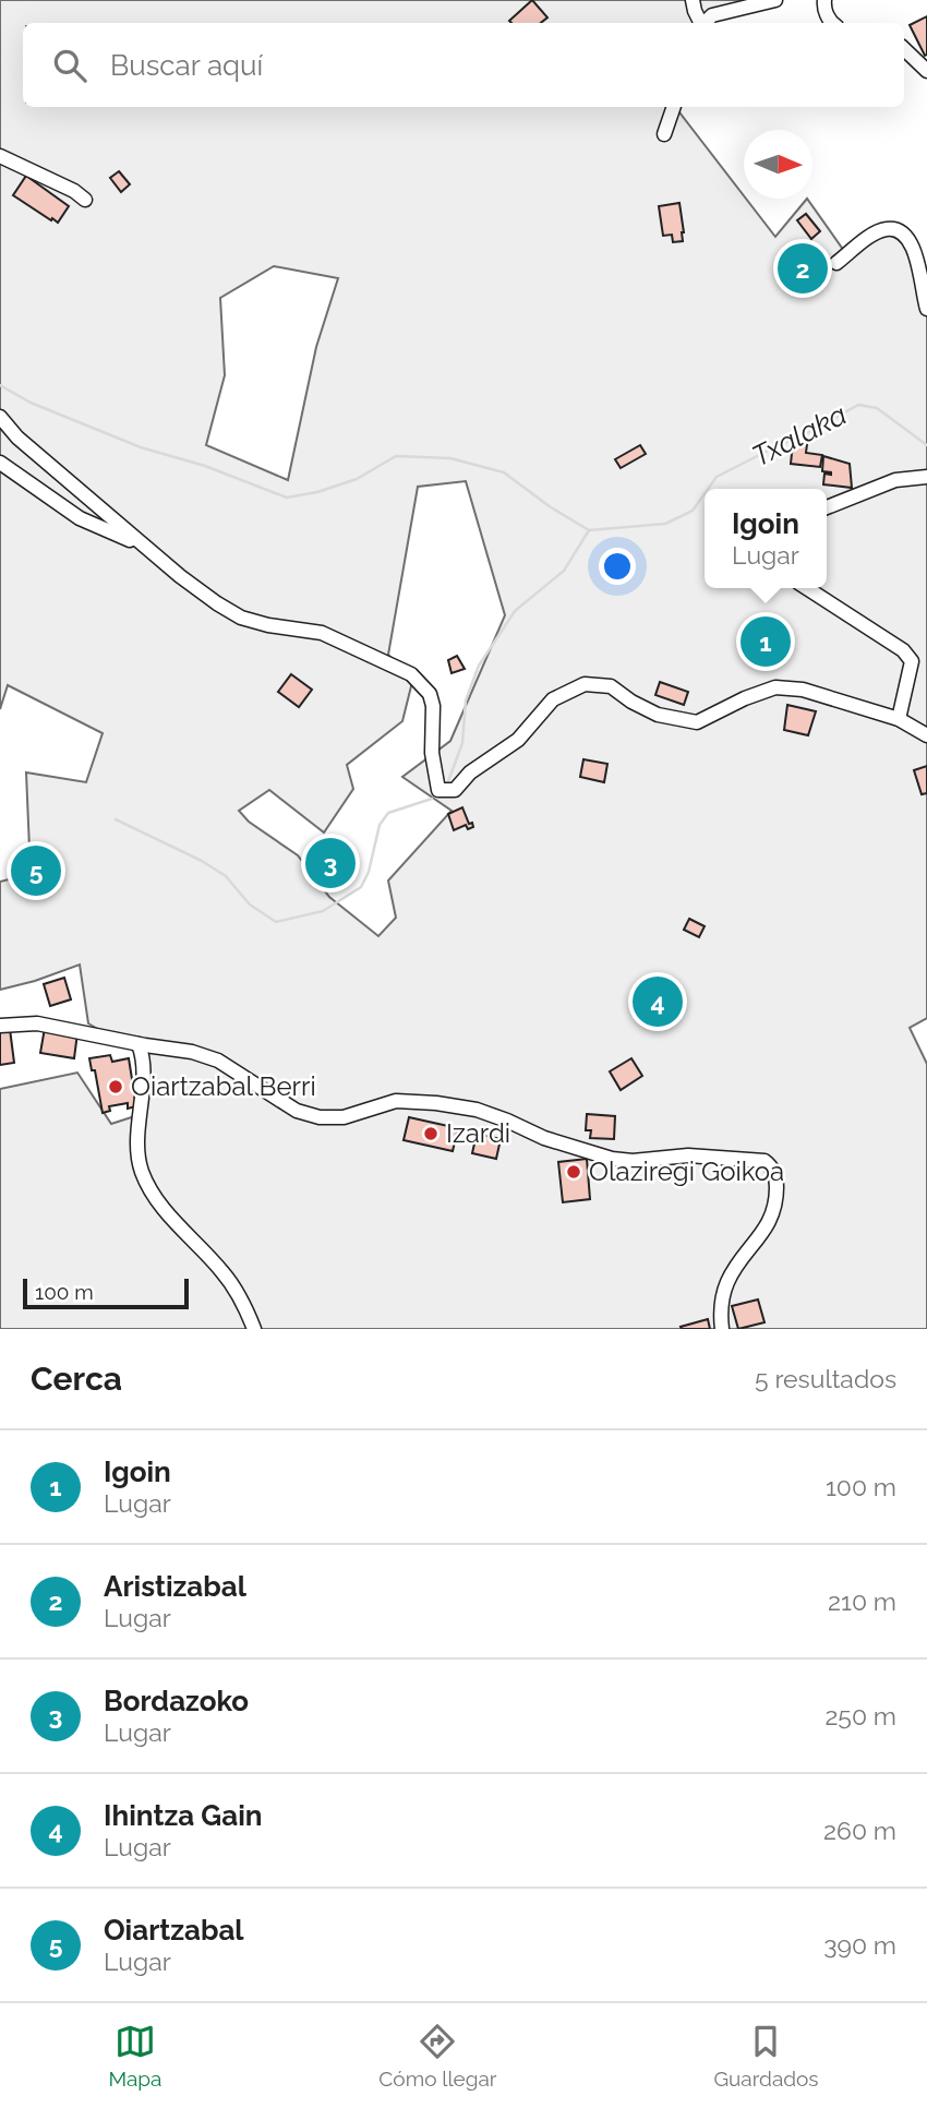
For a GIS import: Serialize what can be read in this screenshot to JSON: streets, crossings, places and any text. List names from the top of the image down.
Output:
{
  "water": ["Txalaka"],
  "places": ["Oiartzabal Berri", "Izardi", "Olaziregi Goikoa"],
  "scale_bar": "100 m",
  "north": "right",
  "page": {
    "search": "Buscar aquí",
    "pins": [
      "2",
      "1",
      "3",
      "5",
      "4"
    ],
    "popup": ["Igoin", "Lugar"],
    "scale": "100 m",
    "heading": ["Cerca", "5 resultados"],
    "list": [
      {
        "mark": "1",
        "name": "Igoin",
        "note": "Lugar",
        "value": "100 m"
      },
      {
        "mark": "2",
        "name": "Aristizabal",
        "note": "Lugar",
        "value": "210 m"
      },
      {
        "mark": "3",
        "name": "Bordazoko",
        "note": "Lugar",
        "value": "250 m"
      },
      {
        "mark": "4",
        "name": "Ihintza Gain",
        "note": "Lugar",
        "value": "260 m"
      },
      {
        "mark": "5",
        "name": "Oiartzabal",
        "note": "Lugar",
        "value": "390 m"
      }
    ],
    "nav": ["Mapa", "Cómo llegar", "Guardados"]
  }
}
